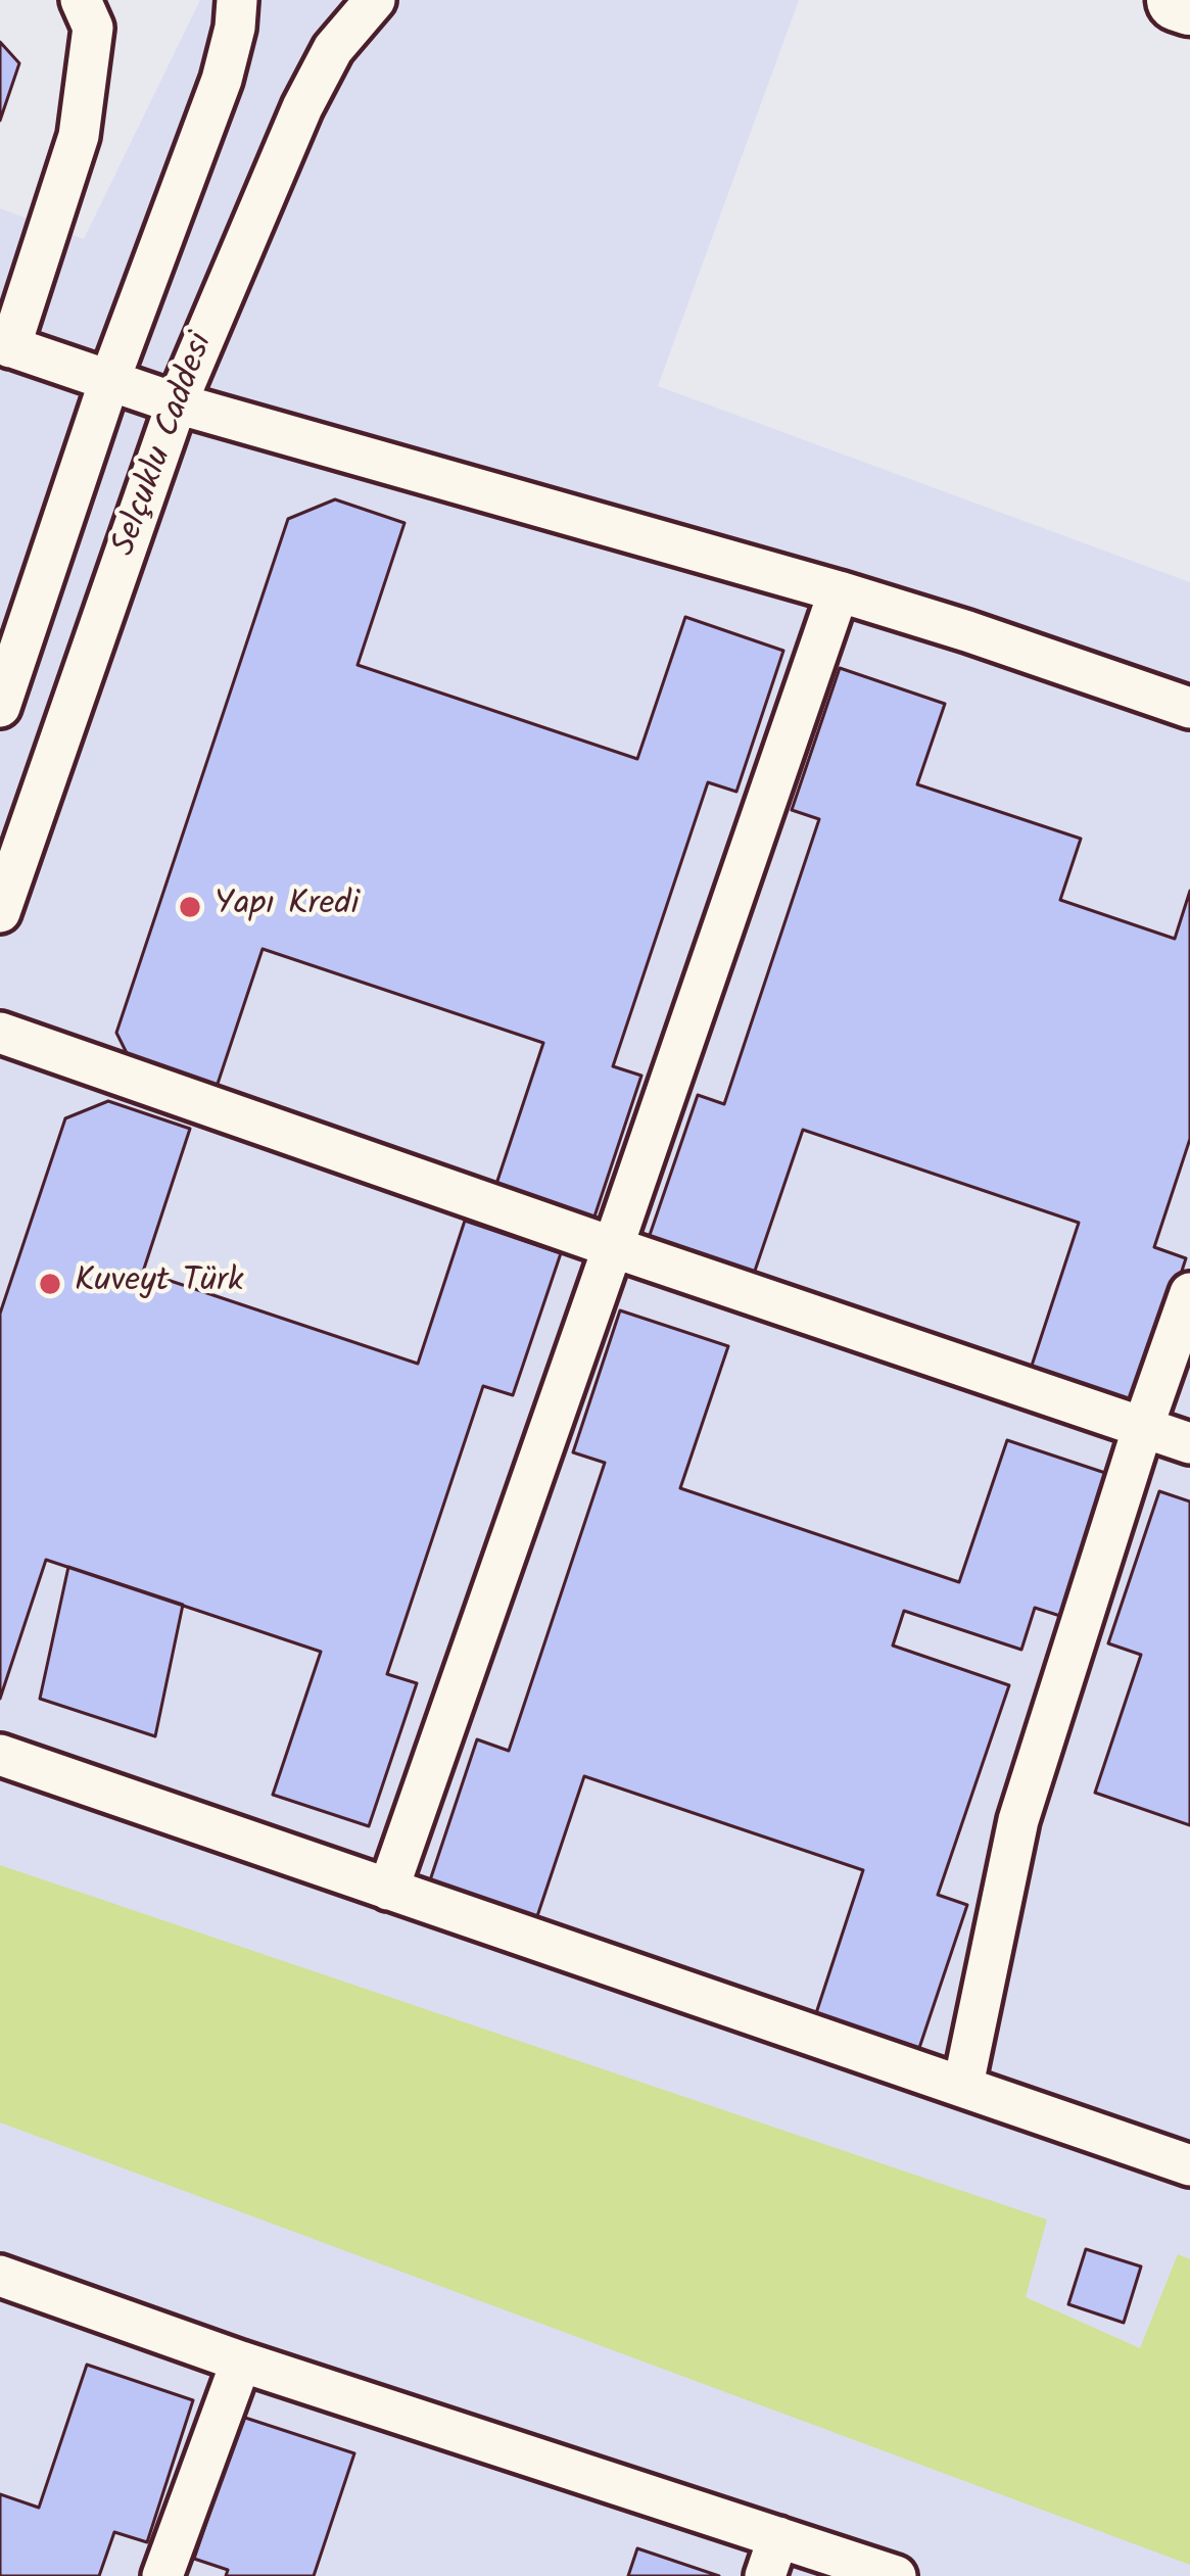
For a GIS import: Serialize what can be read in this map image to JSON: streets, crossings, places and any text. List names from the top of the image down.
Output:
{
  "streets": {
    "street": ["Selçuklu Caddesi"]
  },
  "places": ["Yapı Kredi", "Kuveyt Türk"]
}
